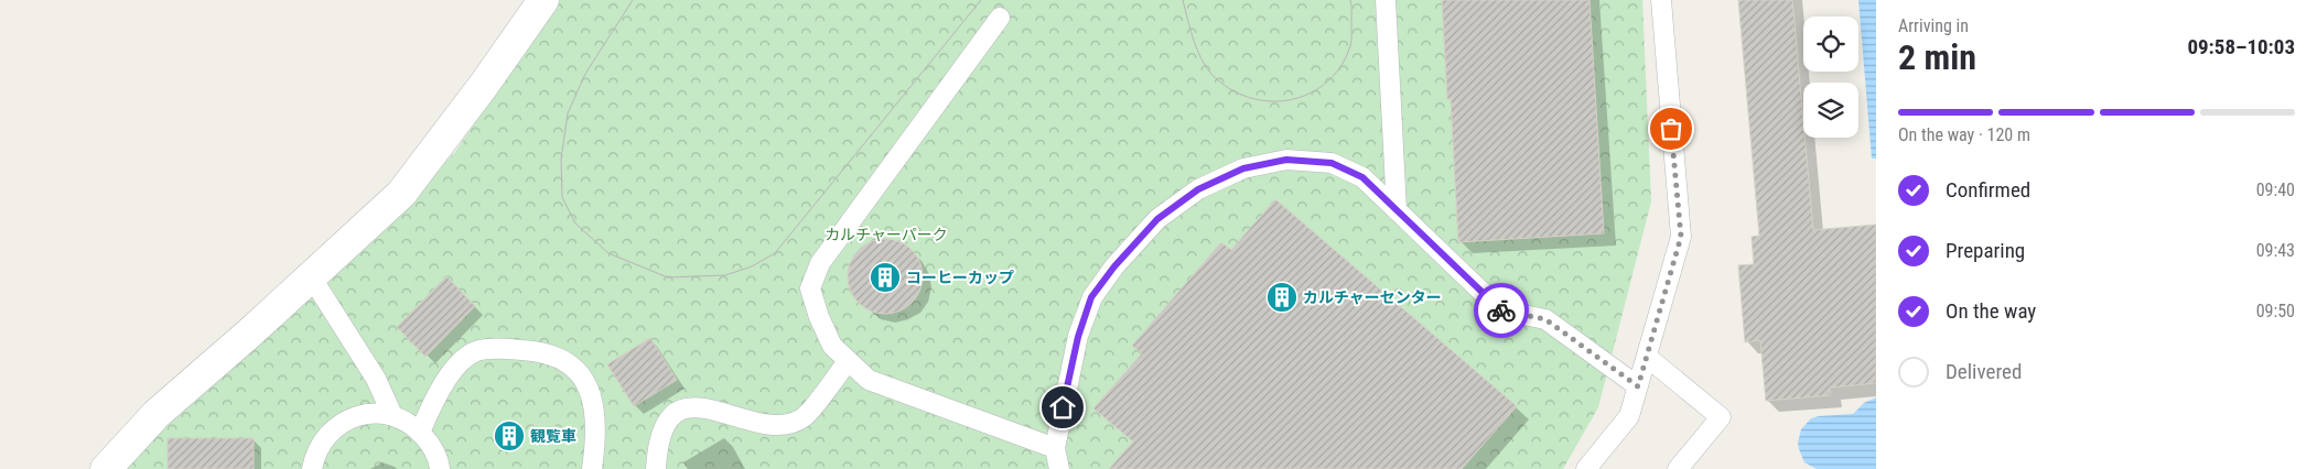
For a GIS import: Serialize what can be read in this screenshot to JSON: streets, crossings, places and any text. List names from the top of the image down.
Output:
{
  "parks": ["カルチャーパーク"],
  "places": {
    "building": ["コーヒーカップ", "カルチャーセンター", "観覧車"]
  },
  "page": {
    "heading": ["2 min", "Arriving in", "09:58–10:03"],
    "bar": "On the way · 120 m",
    "list": [
      ["Confirmed", "09:40"],
      ["Preparing", "09:43"],
      ["On the way", "09:50"],
      "Delivered"
    ]
  }
}
